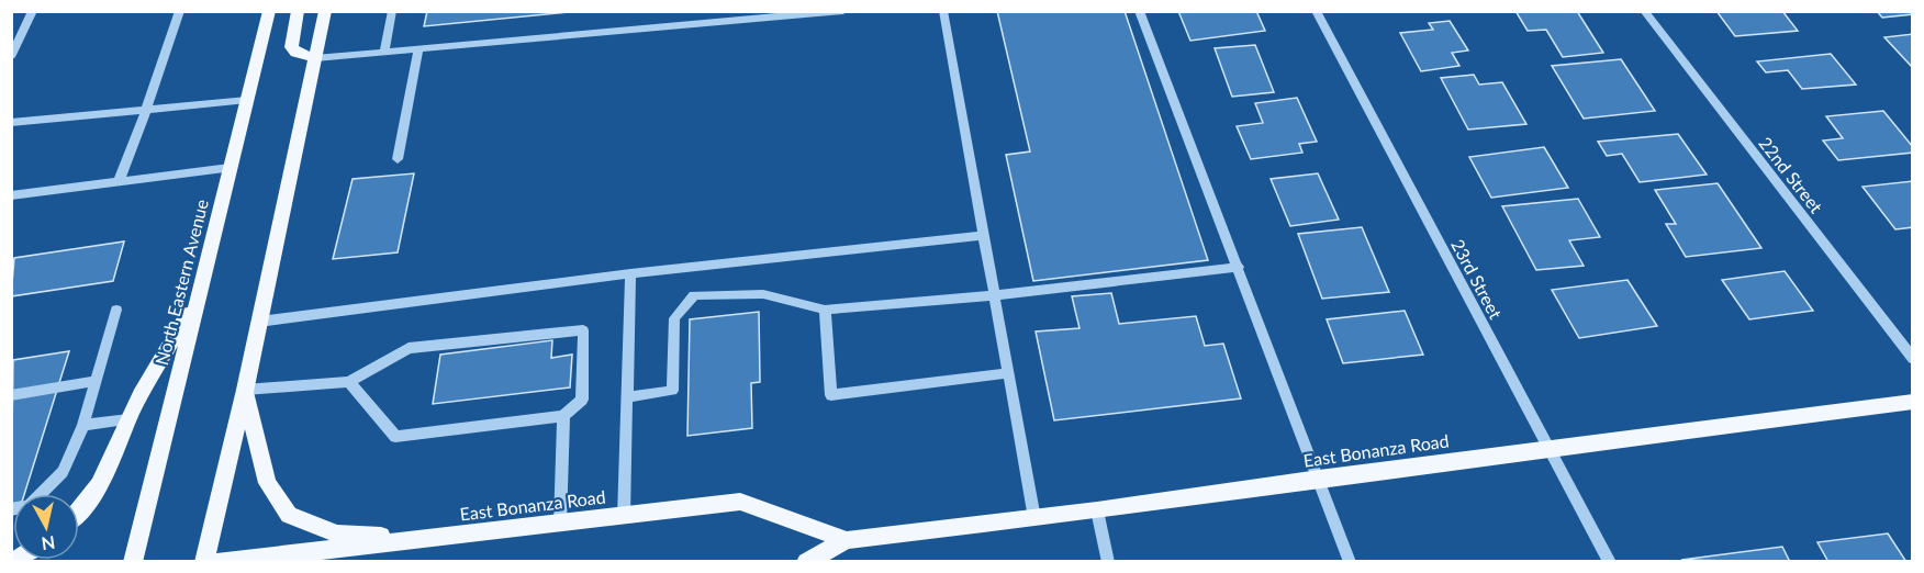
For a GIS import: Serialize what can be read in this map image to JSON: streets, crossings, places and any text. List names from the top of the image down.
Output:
{
  "streets": {
    "main road": ["North Eastern Avenue", "East Bonanza Road"],
    "street": ["22nd Street", "23rd Street"]
  },
  "crossings": [
    ["23rd Street", "East Bonanza Road"]
  ],
  "north": "bottom"
}
